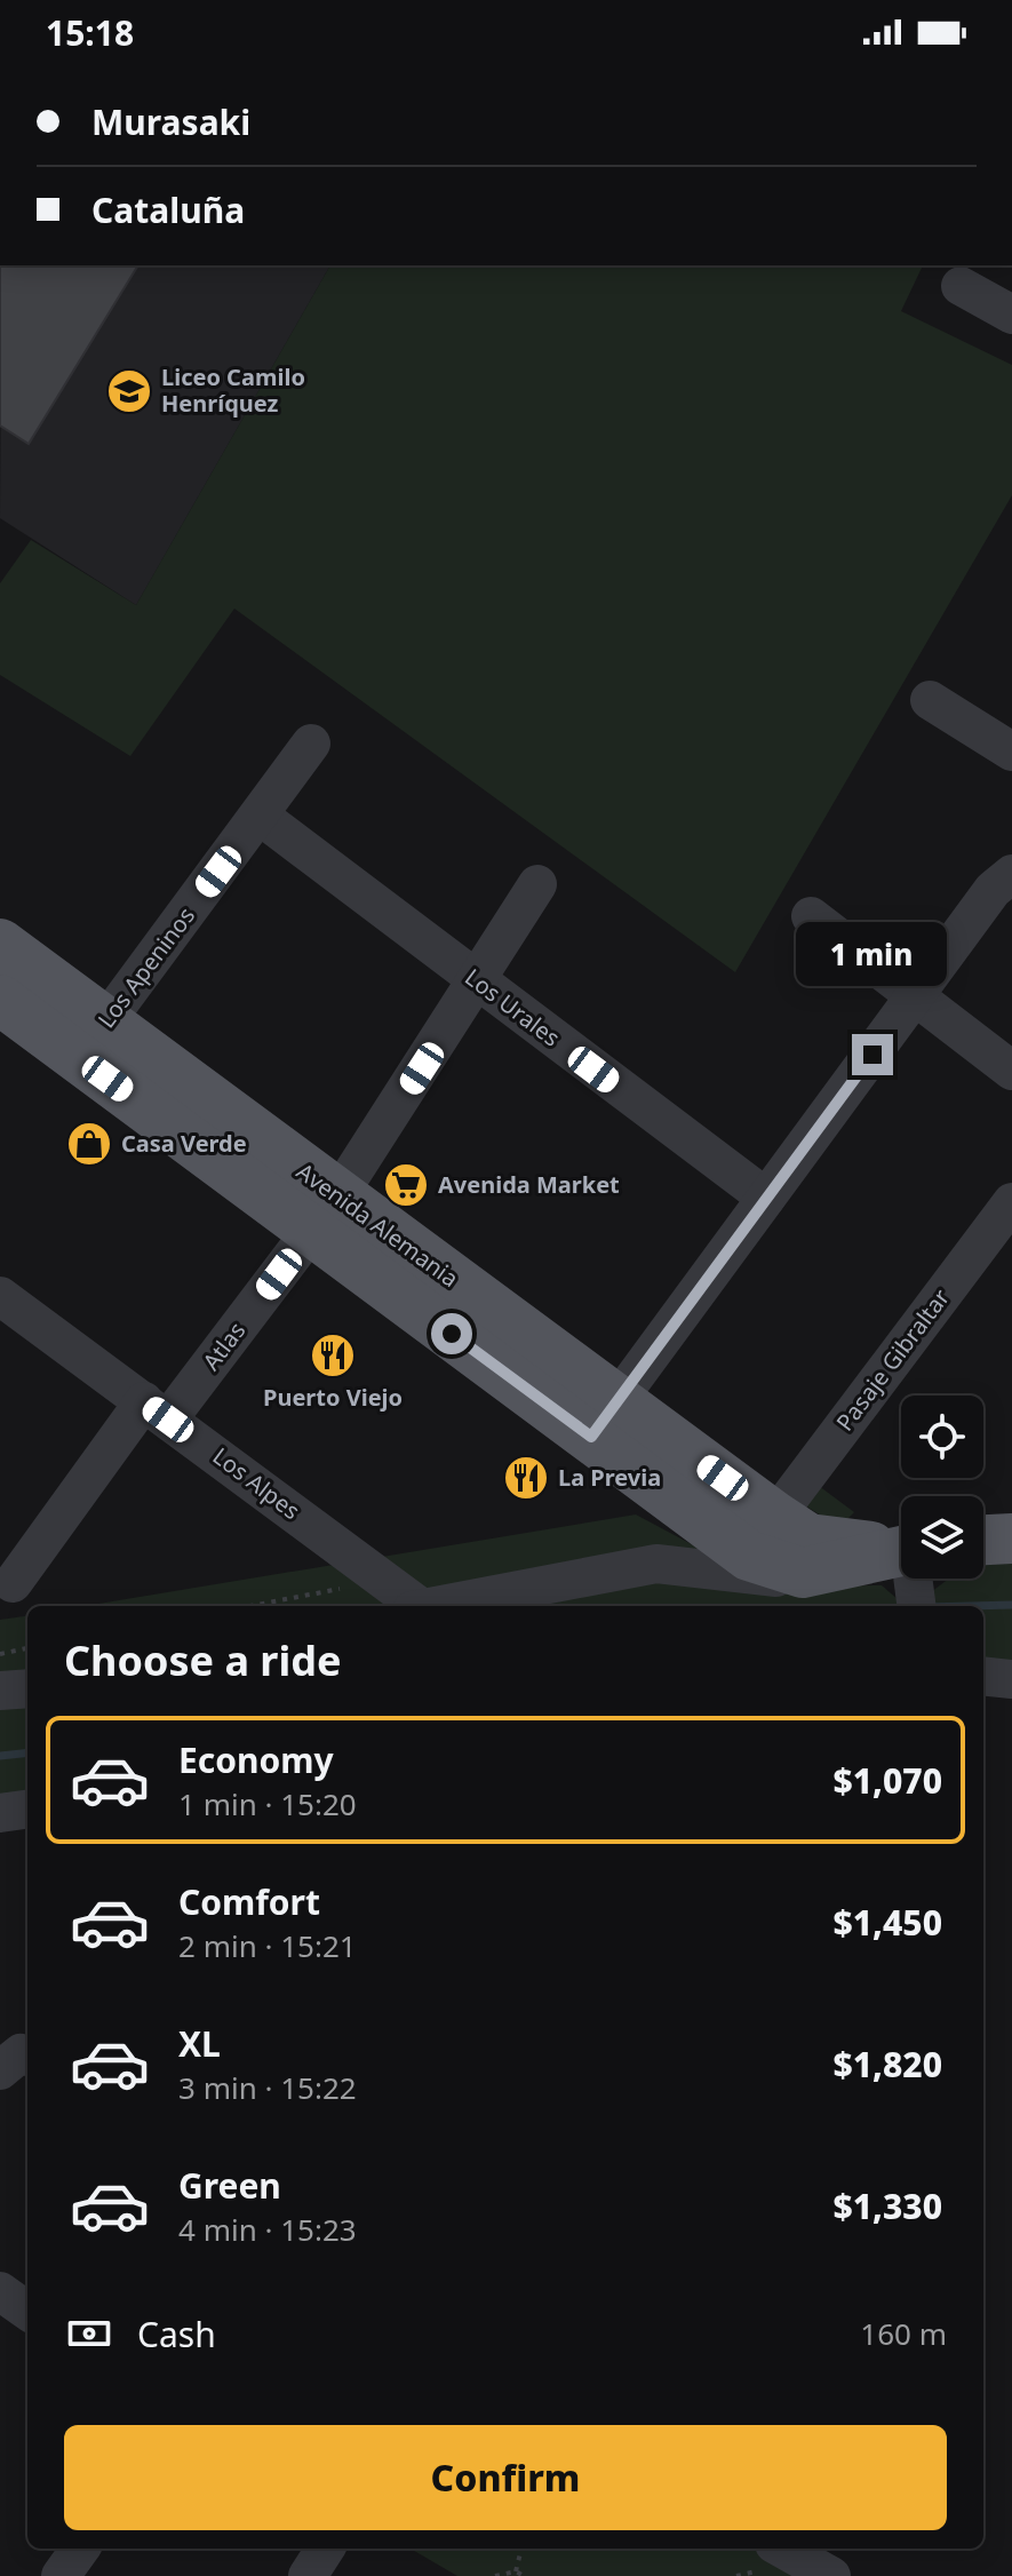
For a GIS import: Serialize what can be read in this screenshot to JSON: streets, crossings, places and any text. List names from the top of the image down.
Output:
{
  "streets": {
    "main road": ["Avenida Alemania"],
    "street": [
      "Los Apeninos",
      "Los Urales",
      "Atlas",
      "Pasaje Gibraltar",
      "Los Alpes"
    ]
  },
  "crossings": [
    ["Los Apeninos", "Los Urales"],
    ["Los Apeninos", "Avenida Alemania"],
    ["Los Urales", "Atlas"],
    ["Avenida Alemania", "Atlas"],
    ["Avenida Alemania", "Pasaje Gibraltar"],
    ["Atlas", "Los Alpes"]
  ],
  "places": {
    "school or university": ["Liceo Camilo Henríquez"],
    "shop": ["Casa Verde"],
    "supermarket": ["Avenida Market"],
    "restaurant": ["Puerto Viejo", "La Previa"]
  },
  "page": {
    "status": "15:18",
    "banner": ["Murasaki", "Cataluña"],
    "bubble": "1 min",
    "heading": "Choose a ride",
    "list": [
      {
        "name": "Economy",
        "note": "1 min · 15:20",
        "value": "$1,070"
      },
      {
        "name": "Comfort",
        "note": "2 min · 15:21",
        "value": "$1,450"
      },
      {
        "name": "XL",
        "note": "3 min · 15:22",
        "value": "$1,820"
      },
      {
        "name": "Green",
        "note": "4 min · 15:23",
        "value": "$1,330"
      }
    ],
    "pay": ["Cash", "160 m"],
    "buttons": "Confirm"
  }
}
